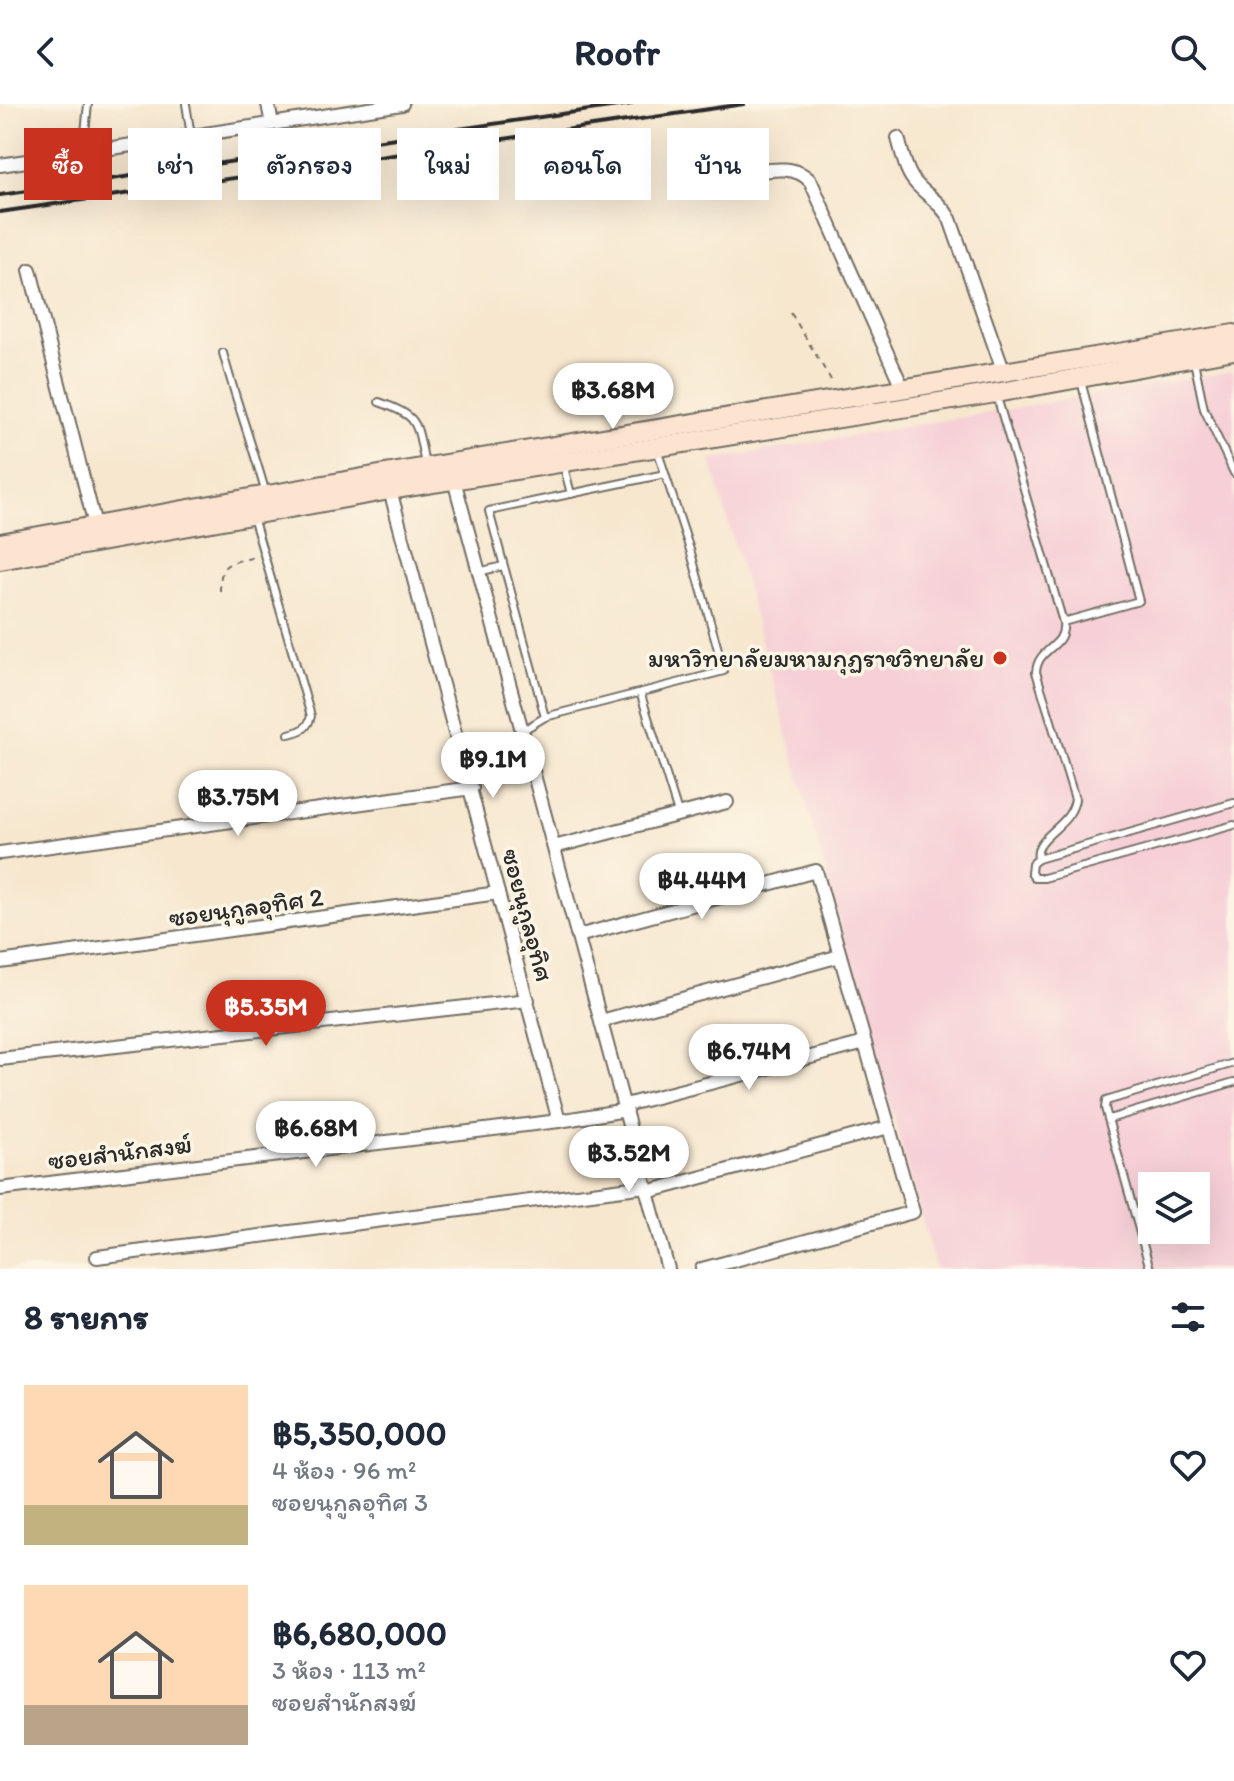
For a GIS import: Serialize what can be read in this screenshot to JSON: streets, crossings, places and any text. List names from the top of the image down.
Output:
{
  "streets": {
    "street": ["ซอยนุกูลอุทิศ 2", "ซอยนุกูลอุทิศ", "ซอยสำนักสงฆ์"]
  },
  "crossings": [
    ["ซอยนุกูลอุทิศ 2", "ซอยนุกูลอุทิศ"],
    ["ซอยนุกูลอุทิศ", "ซอยสำนักสงฆ์"]
  ],
  "places": ["มหาวิทยาลัยมหามกุฏราชวิทยาลัย"],
  "page": {
    "header": "Roofr",
    "chip": [
      "ซื้อ",
      "เช่า",
      "ตัวกรอง",
      "ใหม่",
      "คอนโด",
      "บ้าน"
    ],
    "price": [
      "฿3.68M",
      "฿9.1M",
      "฿3.75M",
      "฿4.44M",
      "฿5.35M",
      "฿6.74M",
      "฿6.68M",
      "฿3.52M"
    ],
    "heading": "8 รายการ",
    "list": [
      {
        "name": "฿5,350,000",
        "note": "4 ห้อง · 96 m² · ซอยนุกูลอุทิศ 3"
      },
      {
        "name": "฿6,680,000",
        "note": "3 ห้อง · 113 m² · ซอยสำนักสงฆ์"
      }
    ]
  }
}
